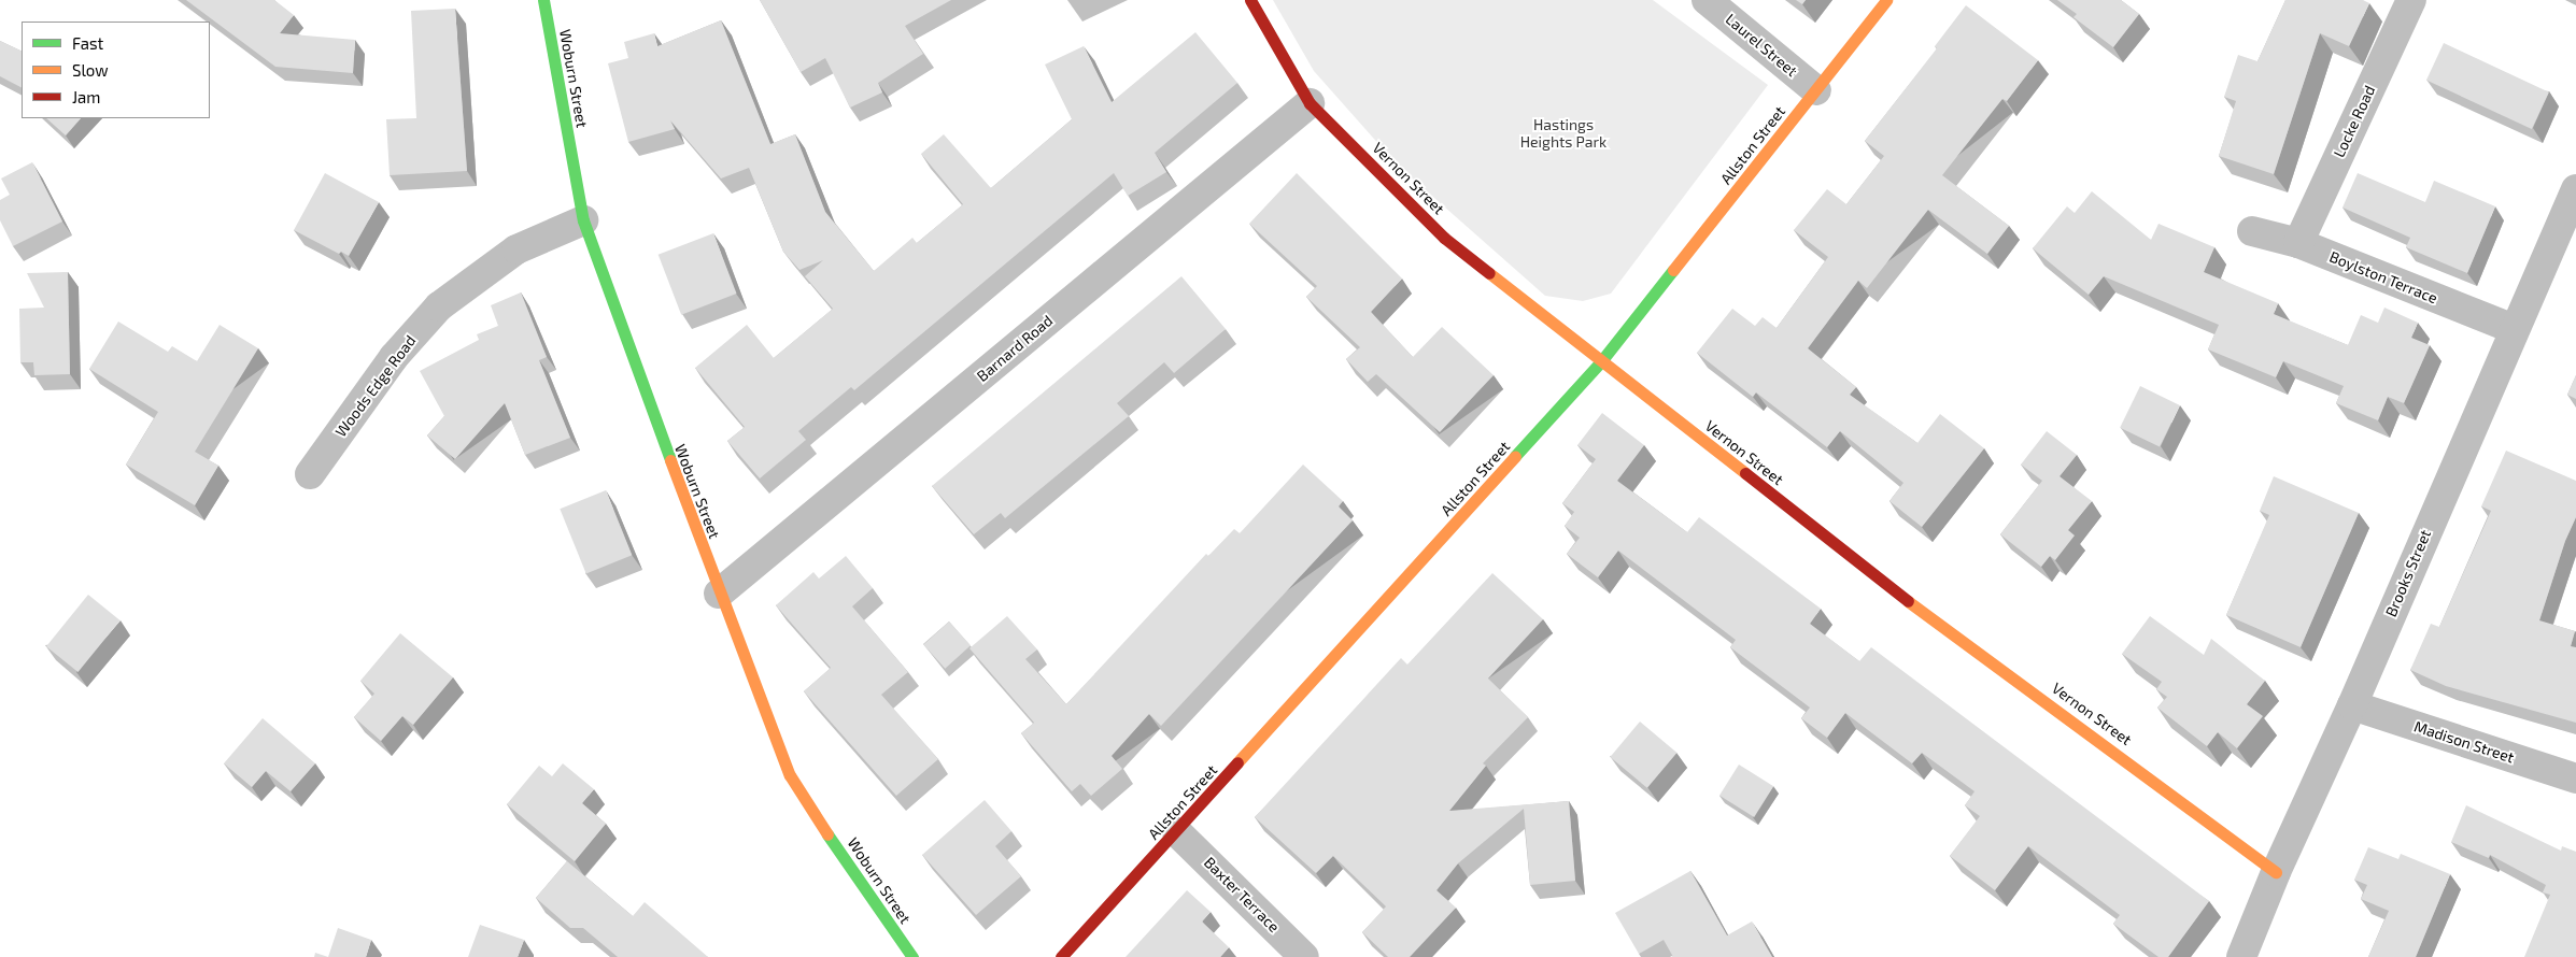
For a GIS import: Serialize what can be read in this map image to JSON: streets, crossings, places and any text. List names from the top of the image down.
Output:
{
  "streets": {
    "street": [
      "Laurel Street",
      "Woburn Street",
      "Locke Road",
      "Allston Street",
      "Vernon Street",
      "Boylston Terrace",
      "Barnard Road",
      "Woods Edge Road",
      "Brooks Street",
      "Madison Street",
      "Baxter Terrace"
    ]
  },
  "crossings": [
    ["Laurel Street", "Allston Street"],
    ["Woburn Street", "Barnard Road"],
    ["Woburn Street", "Woods Edge Road"],
    ["Locke Road", "Boylston Terrace"],
    ["Allston Street", "Vernon Street"],
    ["Allston Street", "Baxter Terrace"],
    ["Vernon Street", "Barnard Road"],
    ["Vernon Street", "Brooks Street"],
    ["Boylston Terrace", "Brooks Street"],
    ["Brooks Street", "Madison Street"]
  ],
  "parks": ["Hastings Heights Park"],
  "legend": ["Fast", "Slow", "Jam"]
}
